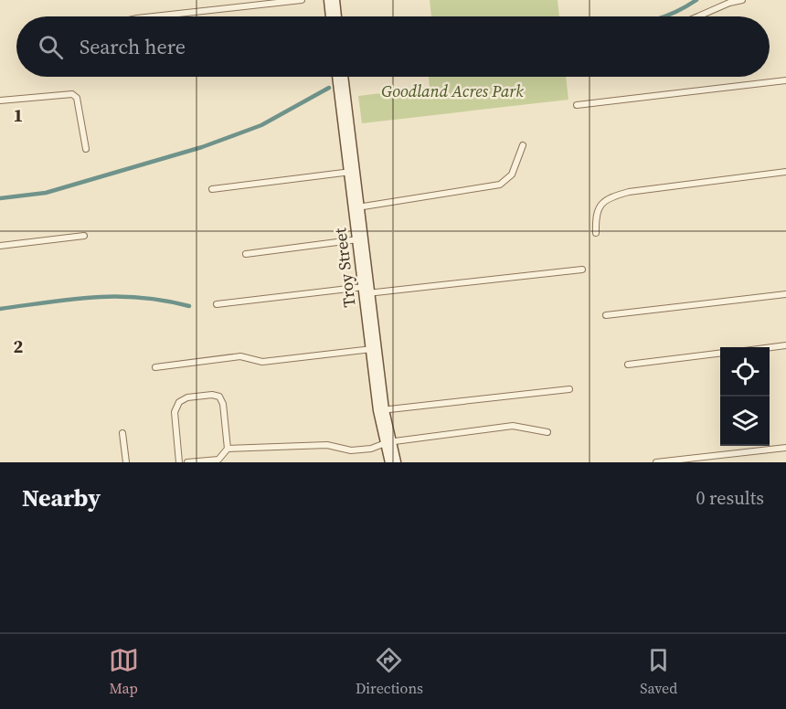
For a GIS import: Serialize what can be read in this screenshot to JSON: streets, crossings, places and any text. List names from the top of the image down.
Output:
{
  "streets": {
    "main road": ["Troy Street"]
  },
  "parks": ["Goodland Acres Park"],
  "page": {
    "search": "Search here",
    "heading": ["Nearby", "0 results"],
    "nav": ["Map", "Directions", "Saved"]
  },
  "grid": {
    "rows": ["1", "2"]
  }
}
